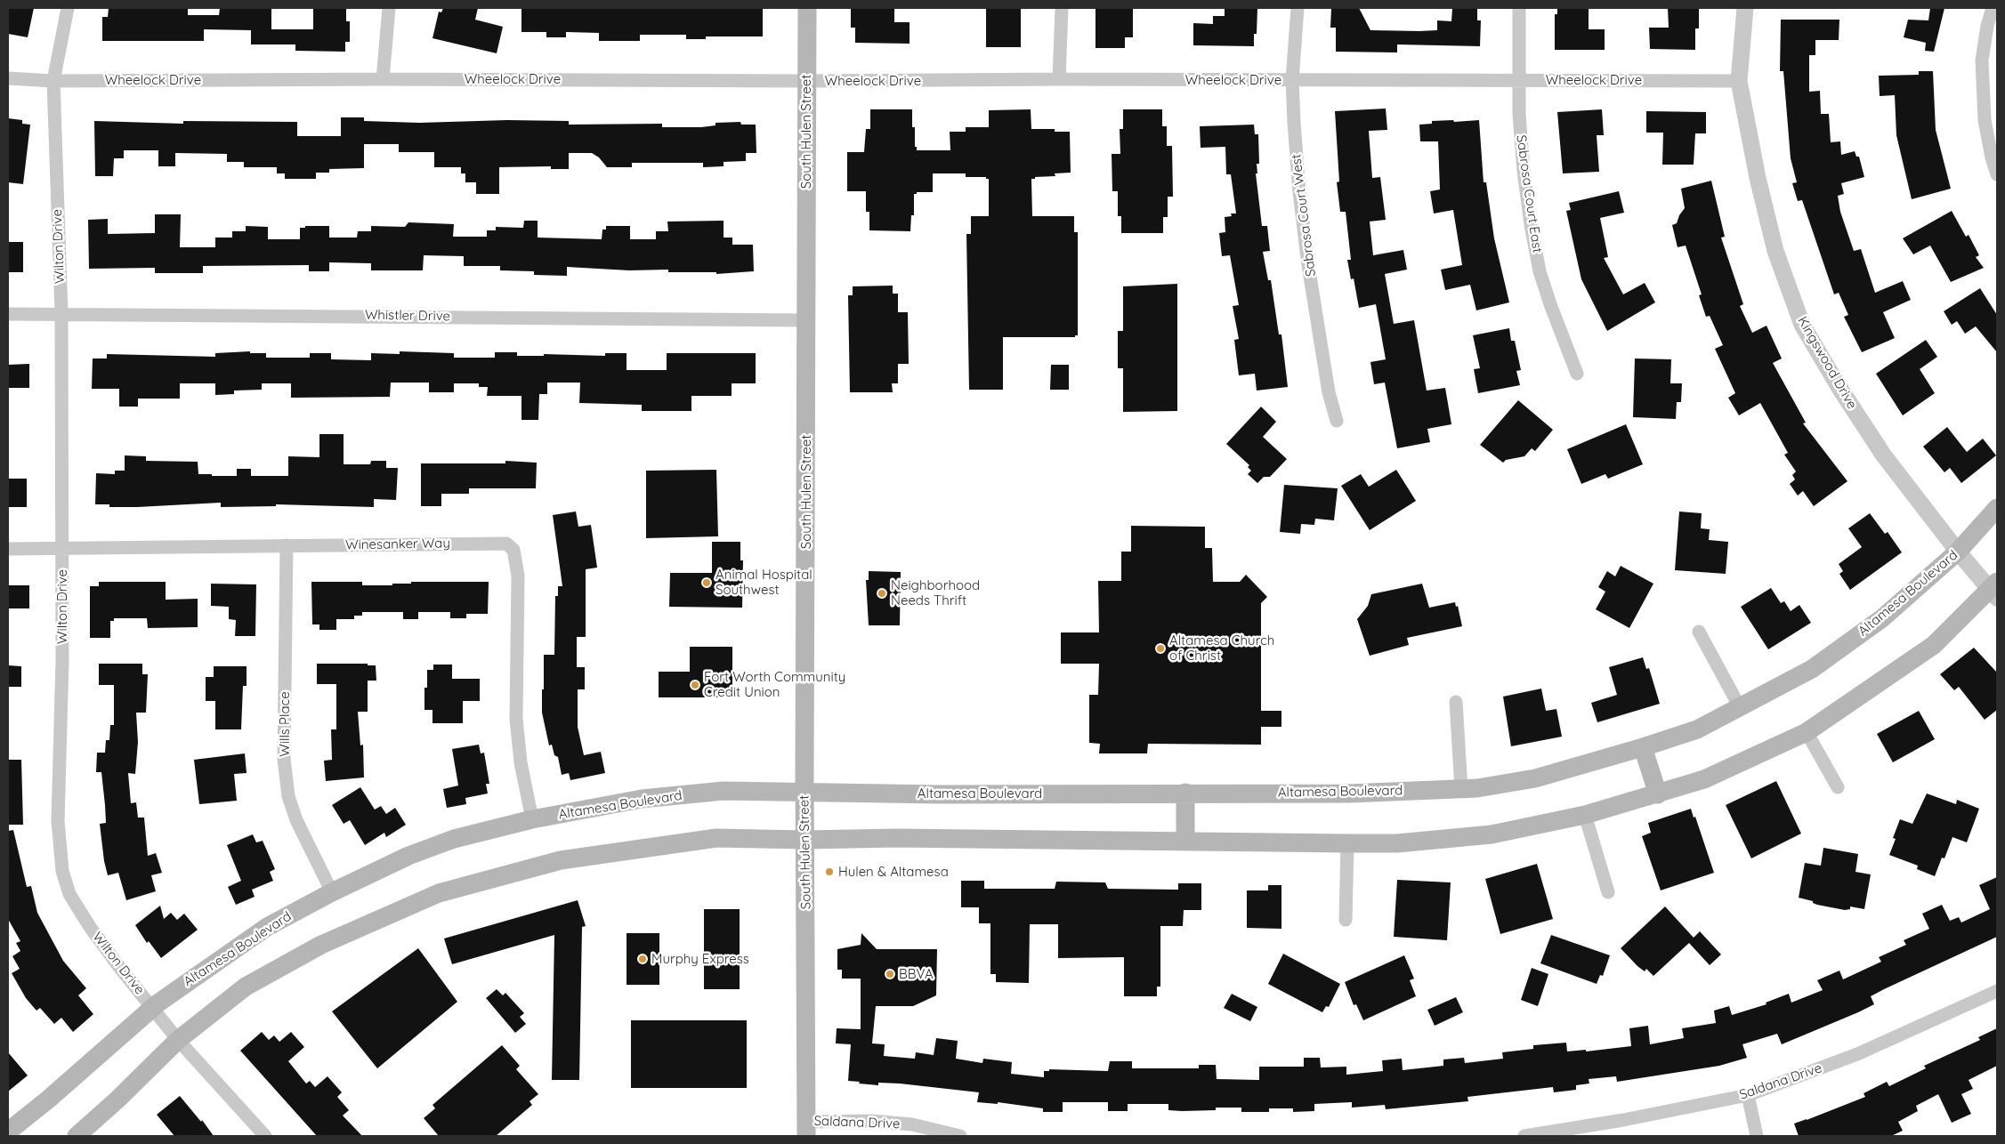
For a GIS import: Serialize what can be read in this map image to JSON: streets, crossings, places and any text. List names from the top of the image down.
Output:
{
  "streets": {
    "main road": ["South Hulen Street", "Altamesa Boulevard"],
    "street": [
      "Wheelock Drive",
      "Sabrosa Court East",
      "Sabrosa Court West",
      "Wilton Drive",
      "Whistler Drive",
      "Kingswood Drive",
      "Winesanker Way",
      "Wills Place",
      "Saldana Drive"
    ]
  },
  "crossings": [
    ["Wheelock Drive", "South Hulen Street"],
    ["Wheelock Drive", "Sabrosa Court East"],
    ["Wheelock Drive", "Sabrosa Court West"],
    ["Wheelock Drive", "Wilton Drive"],
    ["Wheelock Drive", "Kingswood Drive"],
    ["South Hulen Street", "Whistler Drive"],
    ["South Hulen Street", "Altamesa Boulevard"],
    ["South Hulen Street", "Saldana Drive"],
    ["Wilton Drive", "Whistler Drive"],
    ["Wilton Drive", "Winesanker Way"],
    ["Wilton Drive", "Altamesa Boulevard"],
    ["Kingswood Drive", "Altamesa Boulevard"],
    ["Winesanker Way", "Altamesa Boulevard"],
    ["Winesanker Way", "Wills Place"],
    ["Altamesa Boulevard", "Wills Place"]
  ],
  "places": [
    "Animal Hospital Southwest",
    "Neighborhood Needs Thrift",
    "Altamesa Church of Christ",
    "Fort Worth Community Credit Union",
    "Hulen & Altamesa",
    "Murphy Express",
    "BBVA"
  ]
}
